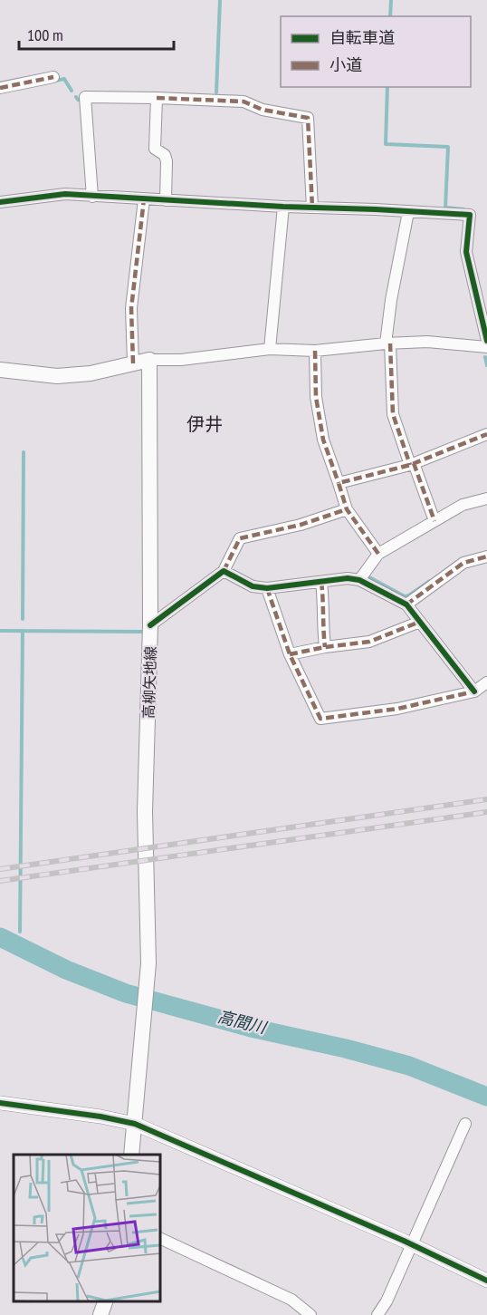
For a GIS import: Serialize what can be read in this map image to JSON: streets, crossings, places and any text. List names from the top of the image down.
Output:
{
  "streets": {
    "main road": ["高柳矢地線"]
  },
  "districts": ["伊井"],
  "water": ["高間川"],
  "legend": ["自転車道", "小道"],
  "scale_bar": "100 m"
}
